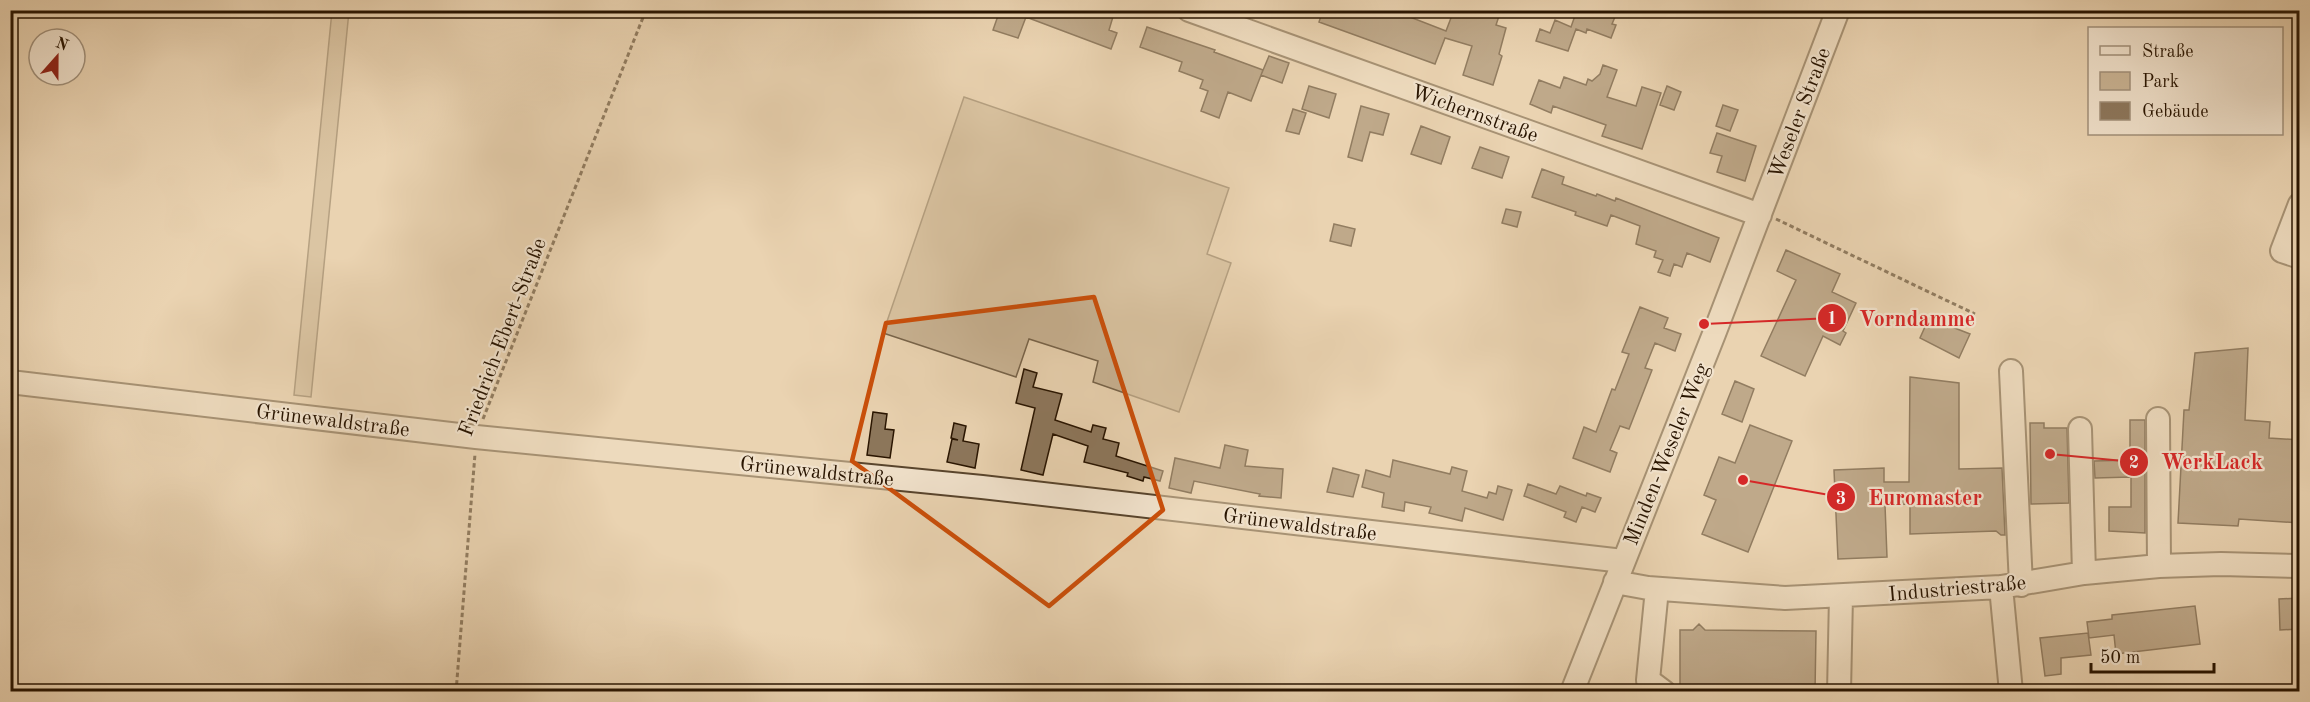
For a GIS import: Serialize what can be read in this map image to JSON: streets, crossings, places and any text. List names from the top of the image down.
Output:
{
  "streets": {
    "street": [
      "Wichernstraße",
      "Weseler Straße",
      "Grünewaldstraße",
      "Minden-Weseler Weg",
      "Industriestraße"
    ],
    "path": ["Friedrich-Ebert-Straße"]
  },
  "crossings": [
    ["Wichernstraße", "Weseler Straße"],
    ["Wichernstraße", "Minden-Weseler Weg"],
    ["Weseler Straße", "Minden-Weseler Weg"],
    ["Friedrich-Ebert-Straße", "Grünewaldstraße"],
    ["Grünewaldstraße", "Minden-Weseler Weg"],
    ["Grünewaldstraße", "Industriestraße"],
    ["Minden-Weseler Weg", "Industriestraße"]
  ],
  "places": ["Vorndamme", "WerkLack", "Euromaster"],
  "legend": ["Straße", "Park", "Gebäude"],
  "scale_bar": "50 m",
  "north": "top"
}
